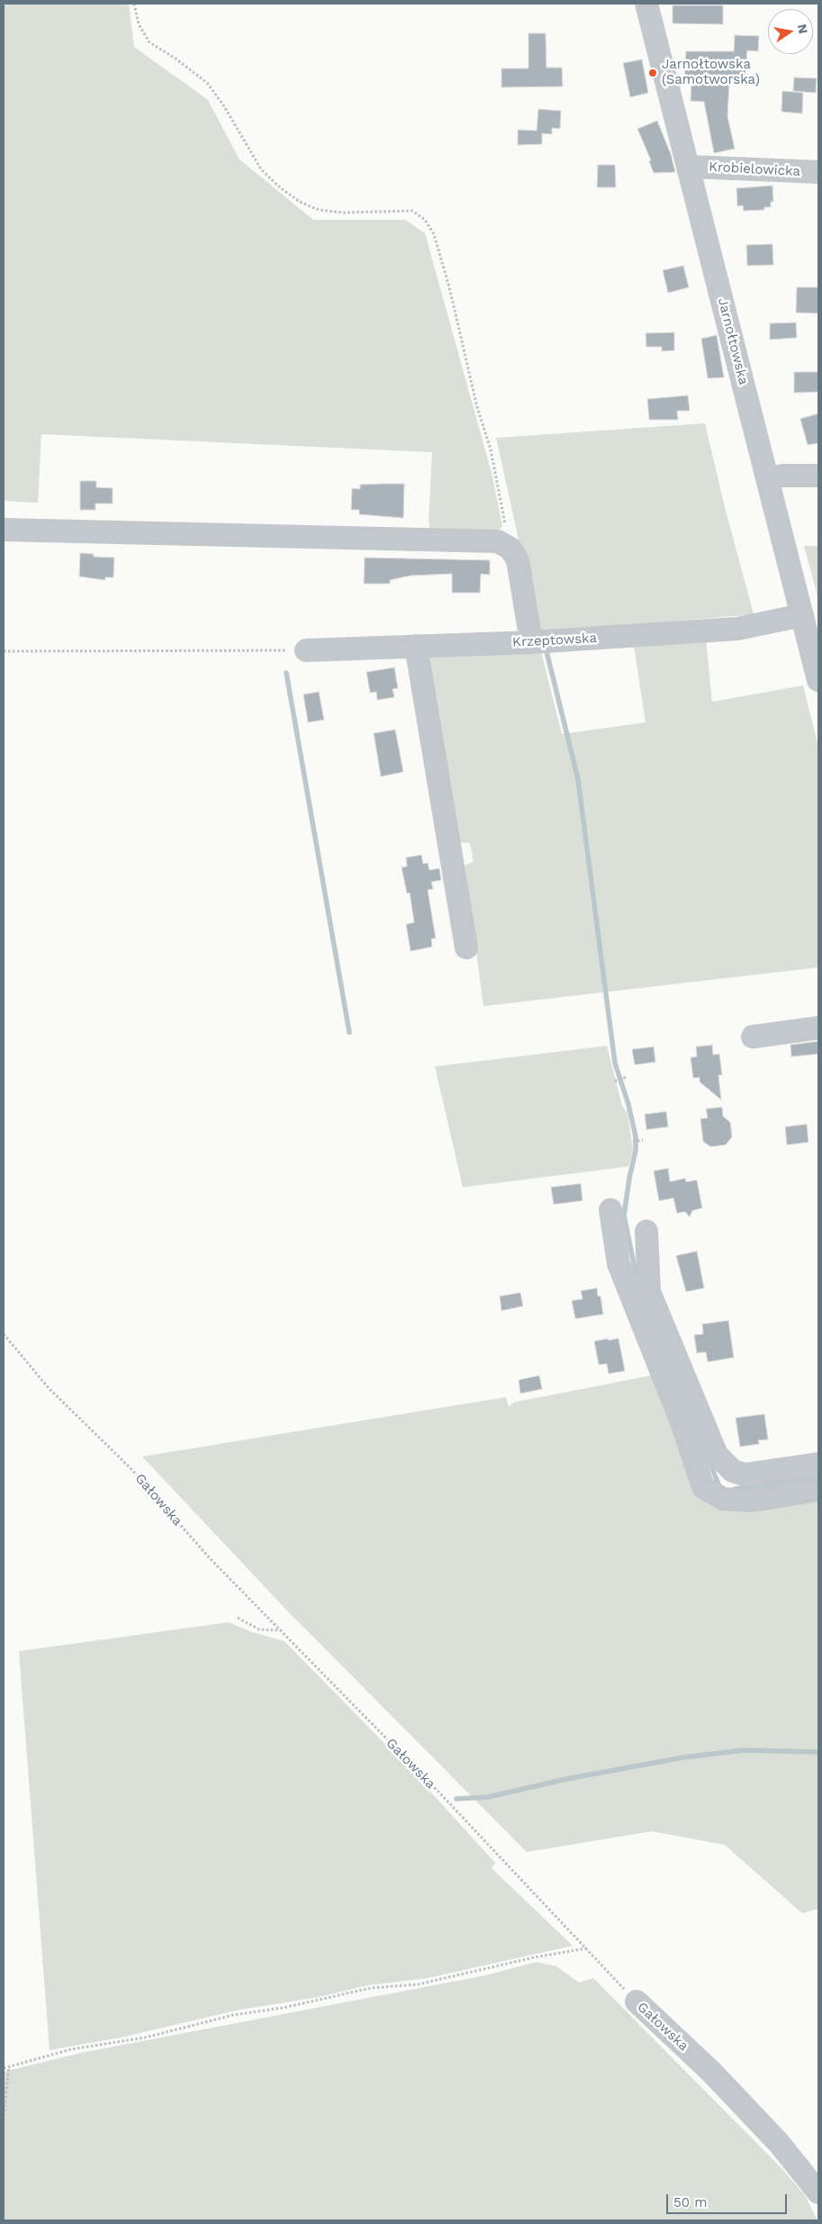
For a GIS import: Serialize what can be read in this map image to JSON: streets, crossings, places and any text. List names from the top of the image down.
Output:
{
  "streets": {
    "street": [
      "Krobielowicka",
      "Jarnołtowska",
      "Krzeptowska",
      "Gałowska"
    ]
  },
  "crossings": [
    ["Krobielowicka", "Jarnołtowska"],
    ["Jarnołtowska", "Krzeptowska"]
  ],
  "places": ["Jarnołtowska (Samotworska)"],
  "scale_bar": "50 m",
  "north": "right"
}
